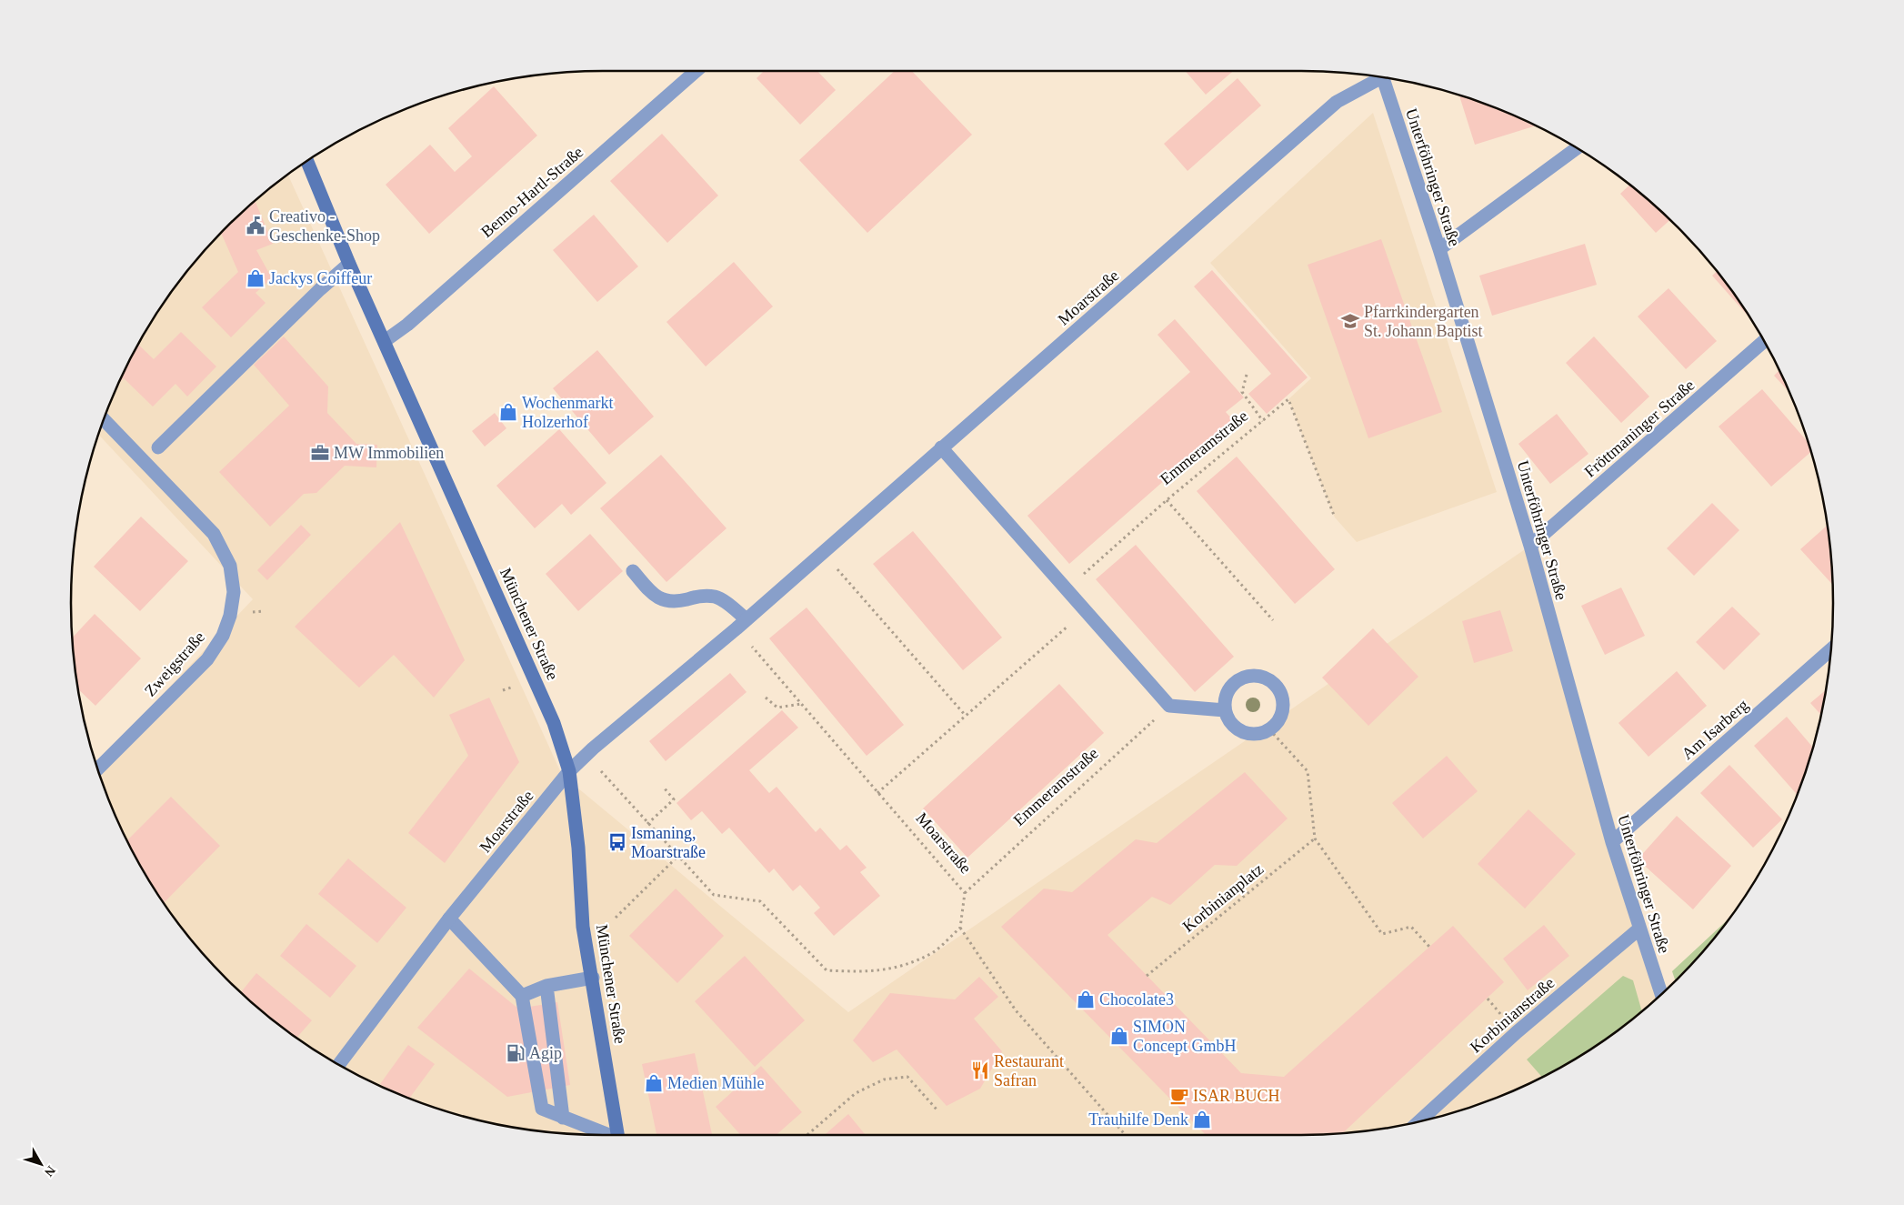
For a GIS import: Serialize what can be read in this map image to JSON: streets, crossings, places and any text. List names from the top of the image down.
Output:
{
  "streets": {
    "main road": ["Münchener Straße"],
    "street": [
      "Unterföhringer Straße",
      "Benno-Hartl-Straße",
      "Moarstraße",
      "Fröttmaninger Straße",
      "Zweigstraße",
      "Am Isarberg",
      "Korbinianstraße"
    ],
    "path": ["Emmeramstraße", "Korbinianplatz"]
  },
  "crossings": [
    ["Unterföhringer Straße", "Fröttmaninger Straße"],
    ["Unterföhringer Straße", "Am Isarberg"],
    ["Unterföhringer Straße", "Korbinianstraße"],
    ["Benno-Hartl-Straße", "Münchener Straße"],
    ["Moarstraße", "Emmeramstraße"],
    ["Moarstraße", "Münchener Straße"]
  ],
  "places": {
    "public building": ["Creativo - Geschenke-Shop"],
    "shop": [
      "Jackys Coiffeur",
      "Wochenmarkt Holzerhof",
      "Chocolate3",
      "SIMON Concept GmbH",
      "Medien Mühle",
      "Trauhilfe Denk"
    ],
    "school or university": ["Pfarrkindergarten St. Johann Baptist"],
    "office": ["MW Immobilien"],
    "bus stop": ["Ismaning, Moarstraße"],
    "fuel station": ["Agip"],
    "restaurant": ["Restaurant Safran"],
    "cafe": ["ISAR BUCH"]
  },
  "north": "bottom right"
}
